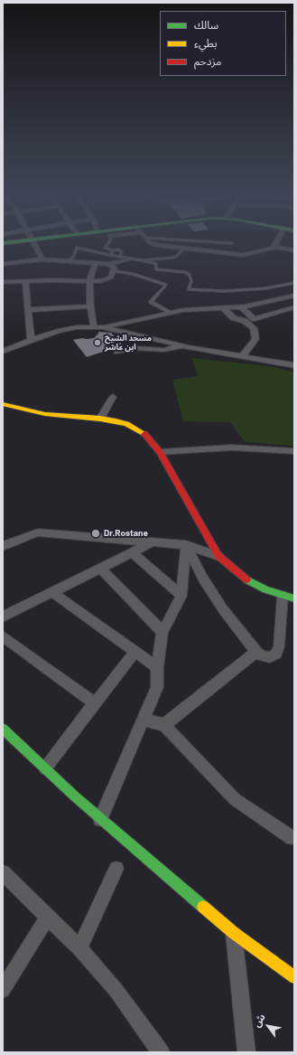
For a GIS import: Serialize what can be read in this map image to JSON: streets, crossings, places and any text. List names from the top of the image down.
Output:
{
  "places": ["مسجد الشيخ ابن عاشر", "Dr.Rostane"],
  "legend": ["سالك", "بطيء", "مزدحم"],
  "north": "top left"
}
